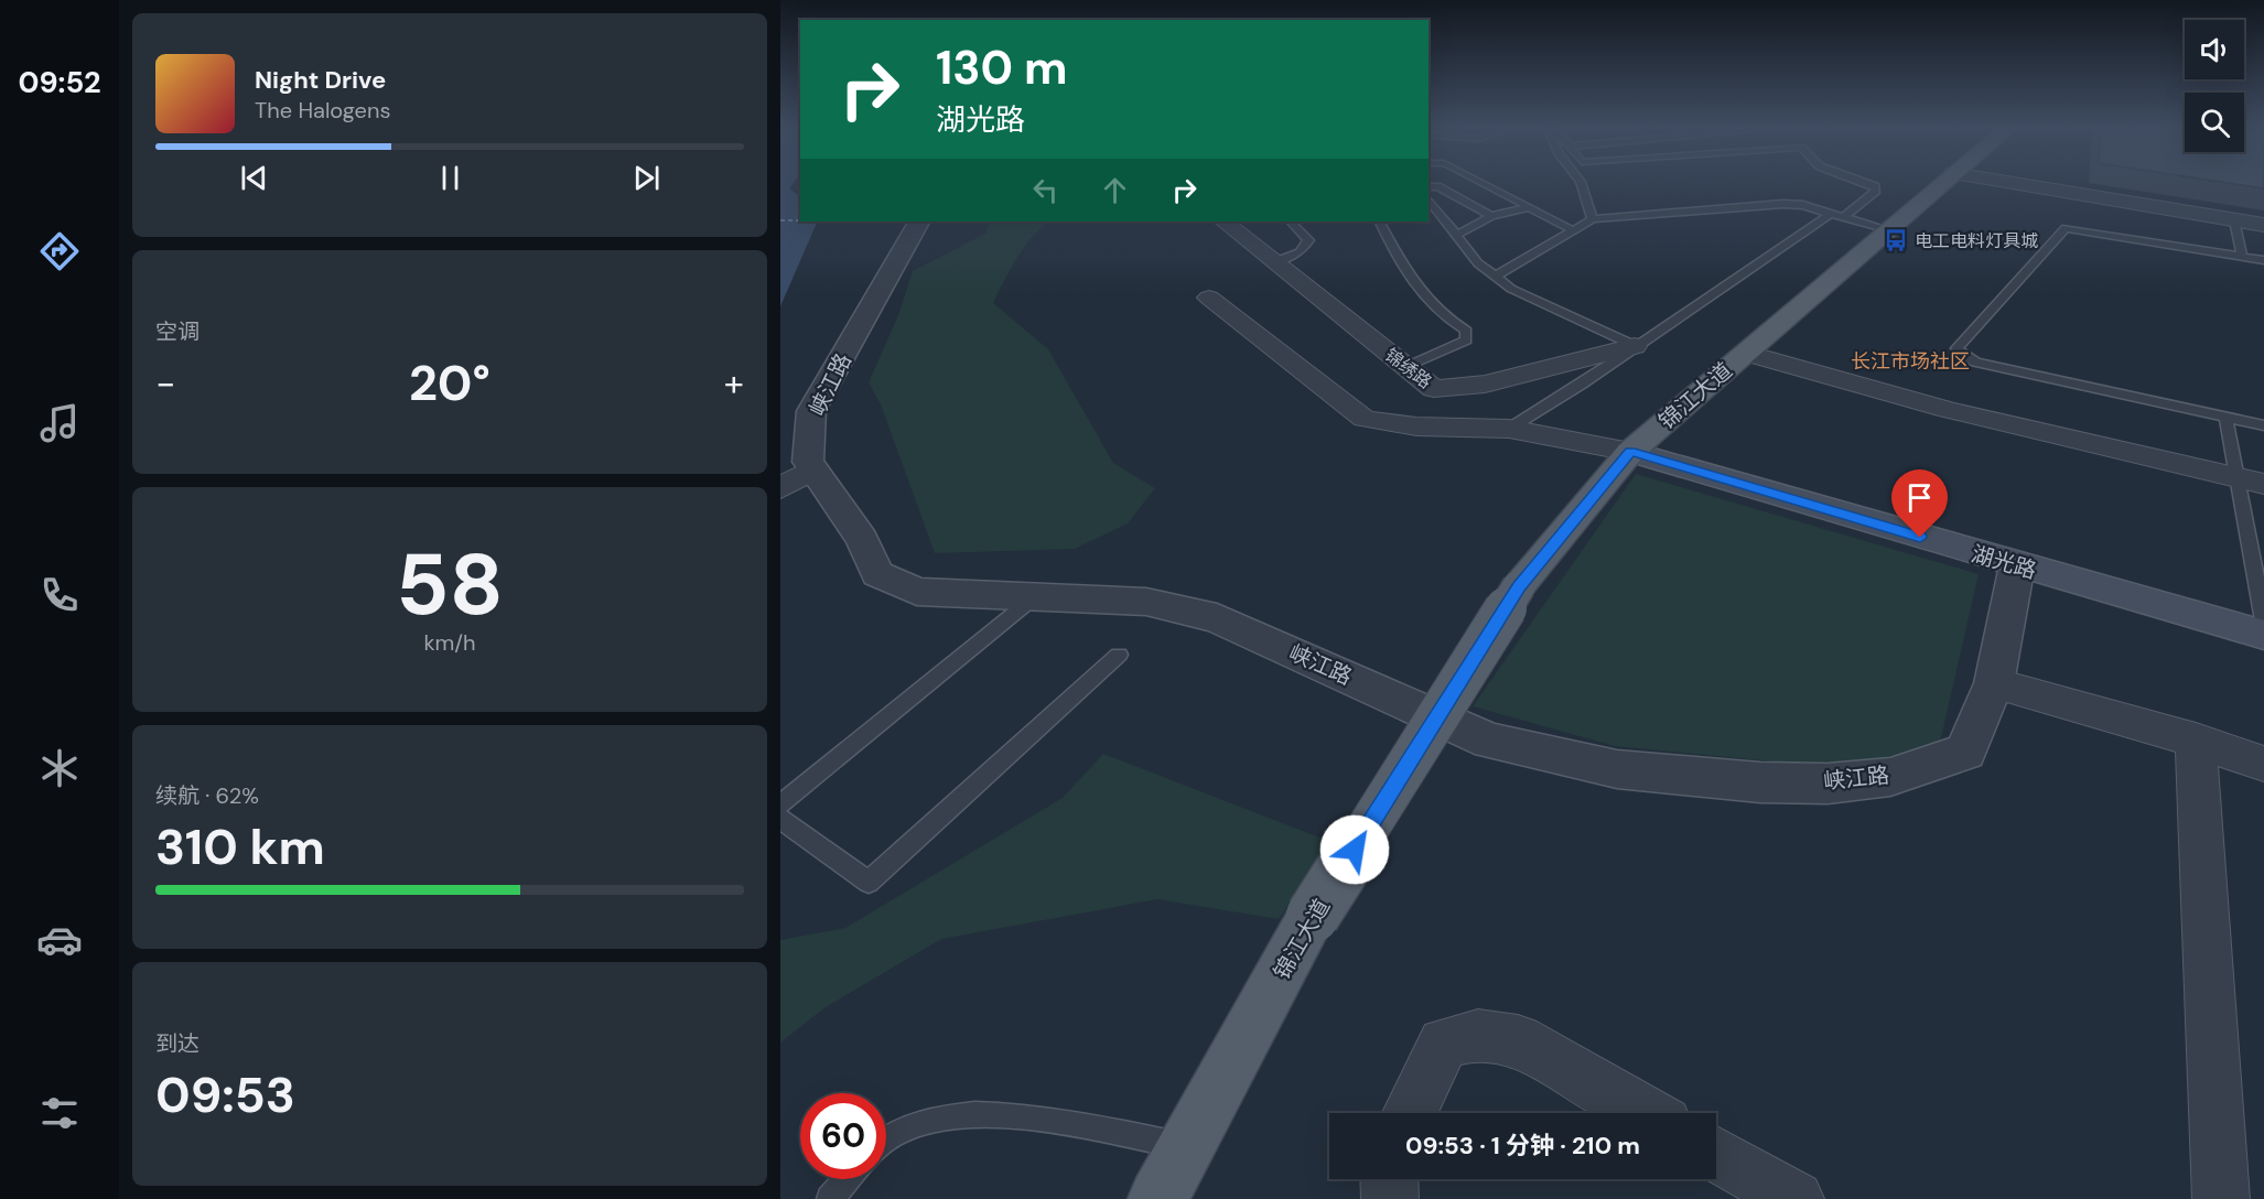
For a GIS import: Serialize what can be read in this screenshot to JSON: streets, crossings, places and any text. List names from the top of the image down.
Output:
{
  "streets": {
    "main road": ["锦江大道", "湖光路"],
    "street": ["锦绣路", "峡江路"]
  },
  "crossings": [
    ["峡江路", "湖光路"],
    ["锦江大道", "湖光路"]
  ],
  "districts": ["长江市场社区"],
  "places": {
    "bus stop": ["电工电料灯具城"]
  },
  "page": {
    "tabs": "09:52",
    "turn": ["130 m", "湖光路"],
    "song": ["Night Drive", "The Halogens"],
    "tile": [
      "空调",
      ["58", "km/h"],
      ["续航 · 62%", "310 km"],
      ["到达", "09:53"]
    ],
    "heat": ["−", "20°", "+"],
    "limit": "60",
    "trip": "09:53 · 1 分钟 · 210 m"
  }
}
